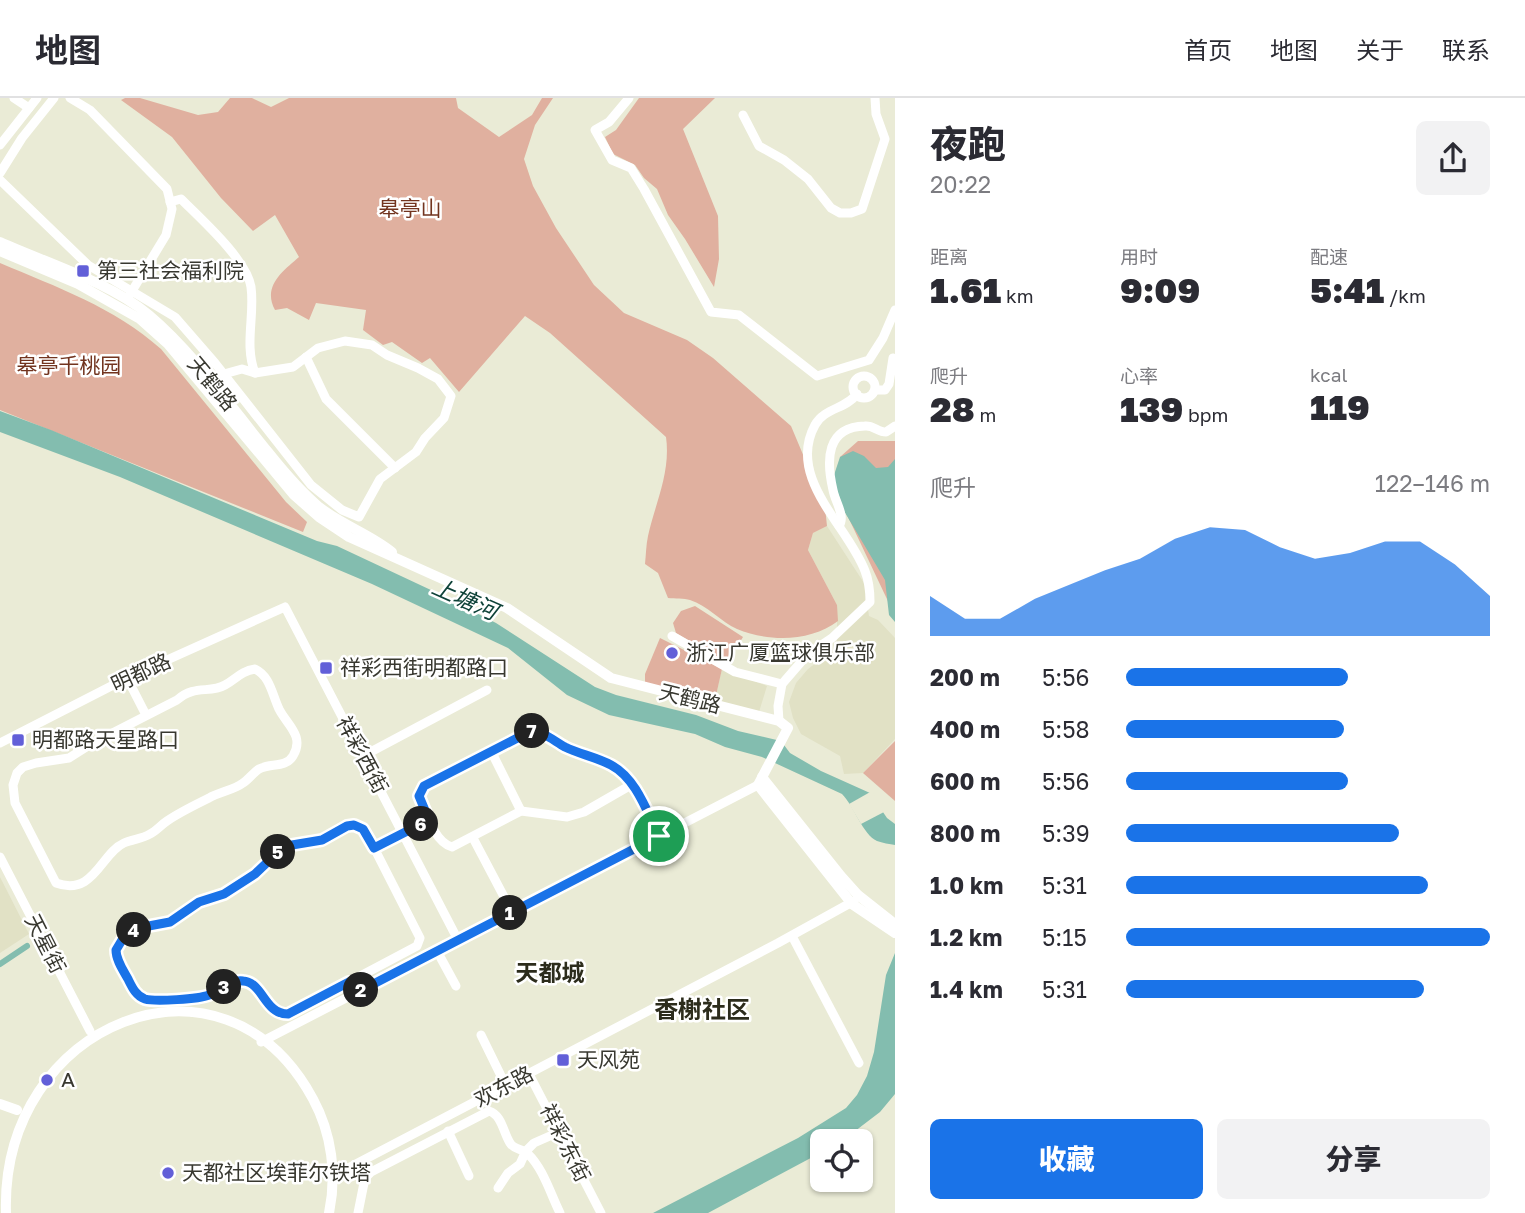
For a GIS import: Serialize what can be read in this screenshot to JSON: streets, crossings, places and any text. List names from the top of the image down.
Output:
{
  "streets": {
    "main road": ["天鹤路"],
    "street": [
      "明都路",
      "祥彩西街",
      "天星街",
      "欢东路",
      "祥彩东街"
    ]
  },
  "crossings": [
    ["明都路", "祥彩西街"],
    ["欢东路", "祥彩东街"]
  ],
  "districts": ["天都城", "香榭社区"],
  "water": ["上塘河"],
  "parks": ["皋亭山", "皋亭千桃园"],
  "places": {
    "transit": [
      "第三社会福利院",
      "祥彩西街明都路口",
      "明都路天星路口",
      "天风苑"
    ],
    "other": ["浙江广厦篮球俱乐部", "A", "天都社区埃菲尔铁塔"]
  },
  "page": {
    "header": "地图",
    "nav": [
      "首页",
      "地图",
      "关于",
      "联系"
    ],
    "heading": ["夜跑", "20:22"],
    "stats": [
      ["距离", "1.61 km"],
      ["用时", "9:09"],
      ["配速", "5:41 /km"],
      ["爬升", "28 m"],
      ["心率", "139 bpm"],
      ["kcal", "119"]
    ],
    "chart": ["爬升", "122–146 m"],
    "list": [
      {
        "name": "200 m",
        "note": "5:56"
      },
      {
        "name": "400 m",
        "note": "5:58"
      },
      {
        "name": "600 m",
        "note": "5:56"
      },
      {
        "name": "800 m",
        "note": "5:39"
      },
      {
        "name": "1.0 km",
        "note": "5:31"
      },
      {
        "name": "1.2 km",
        "note": "5:15"
      },
      {
        "name": "1.4 km",
        "note": "5:31"
      }
    ],
    "pins": [
      "7",
      "6",
      "5",
      "1",
      "4",
      "3",
      "2"
    ],
    "buttons": ["收藏", "分享"]
  }
}
